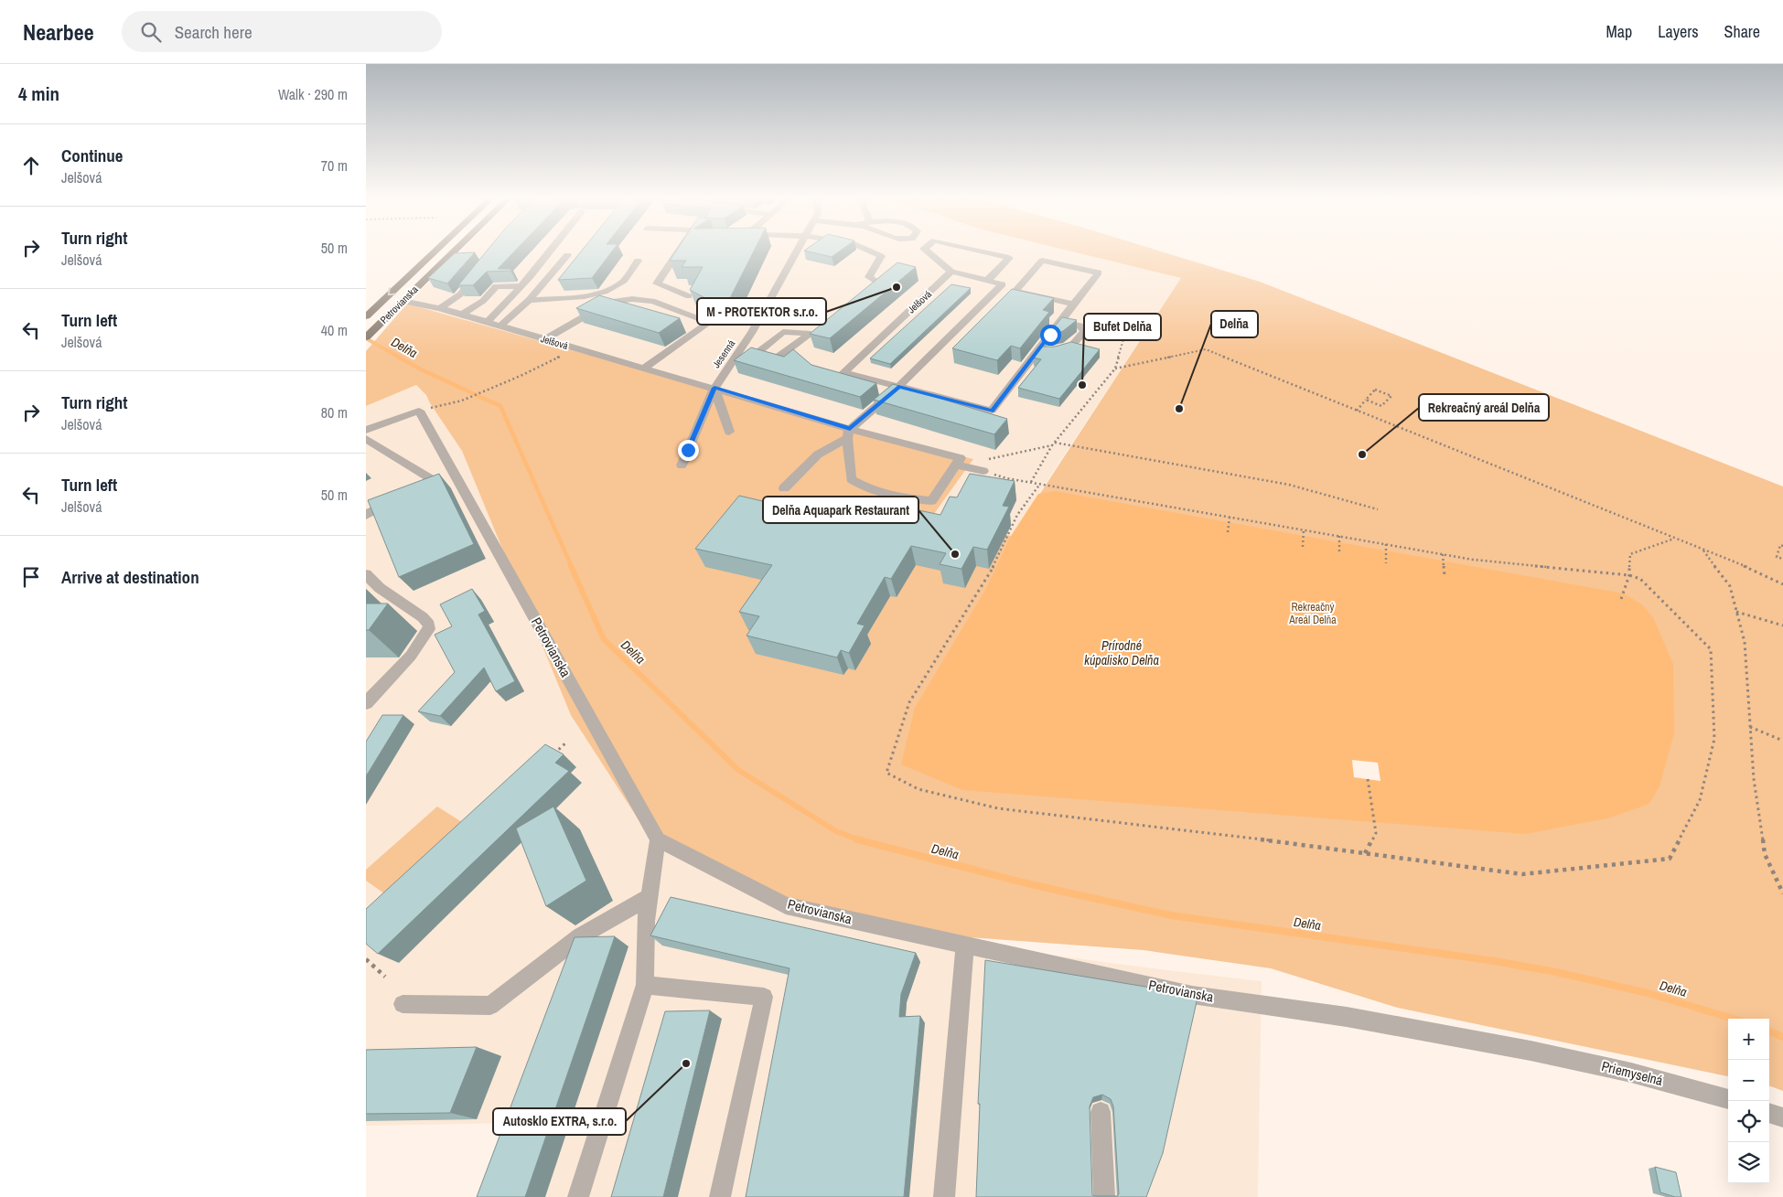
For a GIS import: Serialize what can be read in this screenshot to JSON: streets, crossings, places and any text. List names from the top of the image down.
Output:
{
  "streets": {
    "main road": ["Petrovianska"],
    "street": ["Jelšová", "Jesenná", "Priemyselná"]
  },
  "crossings": [
    ["Jelšová", "Petrovianska"],
    ["Jelšová", "Jesenná"],
    ["Petrovianska", "Priemyselná"]
  ],
  "water": ["Delňa", "Prírodné kúpalisko Delňa"],
  "parks": ["Rekreačný Areál Delňa"],
  "places": [
    "M - PROTEKTOR s.r.o.",
    "Bufet Delňa",
    "Delňa",
    "Rekreačný areál Delňa",
    "Delňa Aquapark Restaurant",
    "Autosklo EXTRA, s.r.o."
  ],
  "page": {
    "header": "Nearbee",
    "search": "Search here",
    "nav": ["Map", "Layers", "Share"],
    "heading": ["4 min", "Walk · 290 m"],
    "list": [
      ["Continue", "Jelšová", "70 m"],
      ["Turn right", "Jelšová", "50 m"],
      ["Turn left", "Jelšová", "40 m"],
      ["Turn right", "Jelšová", "80 m"],
      ["Turn left", "Jelšová", "50 m"],
      "Arrive at destination"
    ],
    "map_buttons": ["+", "−"]
  }
}
